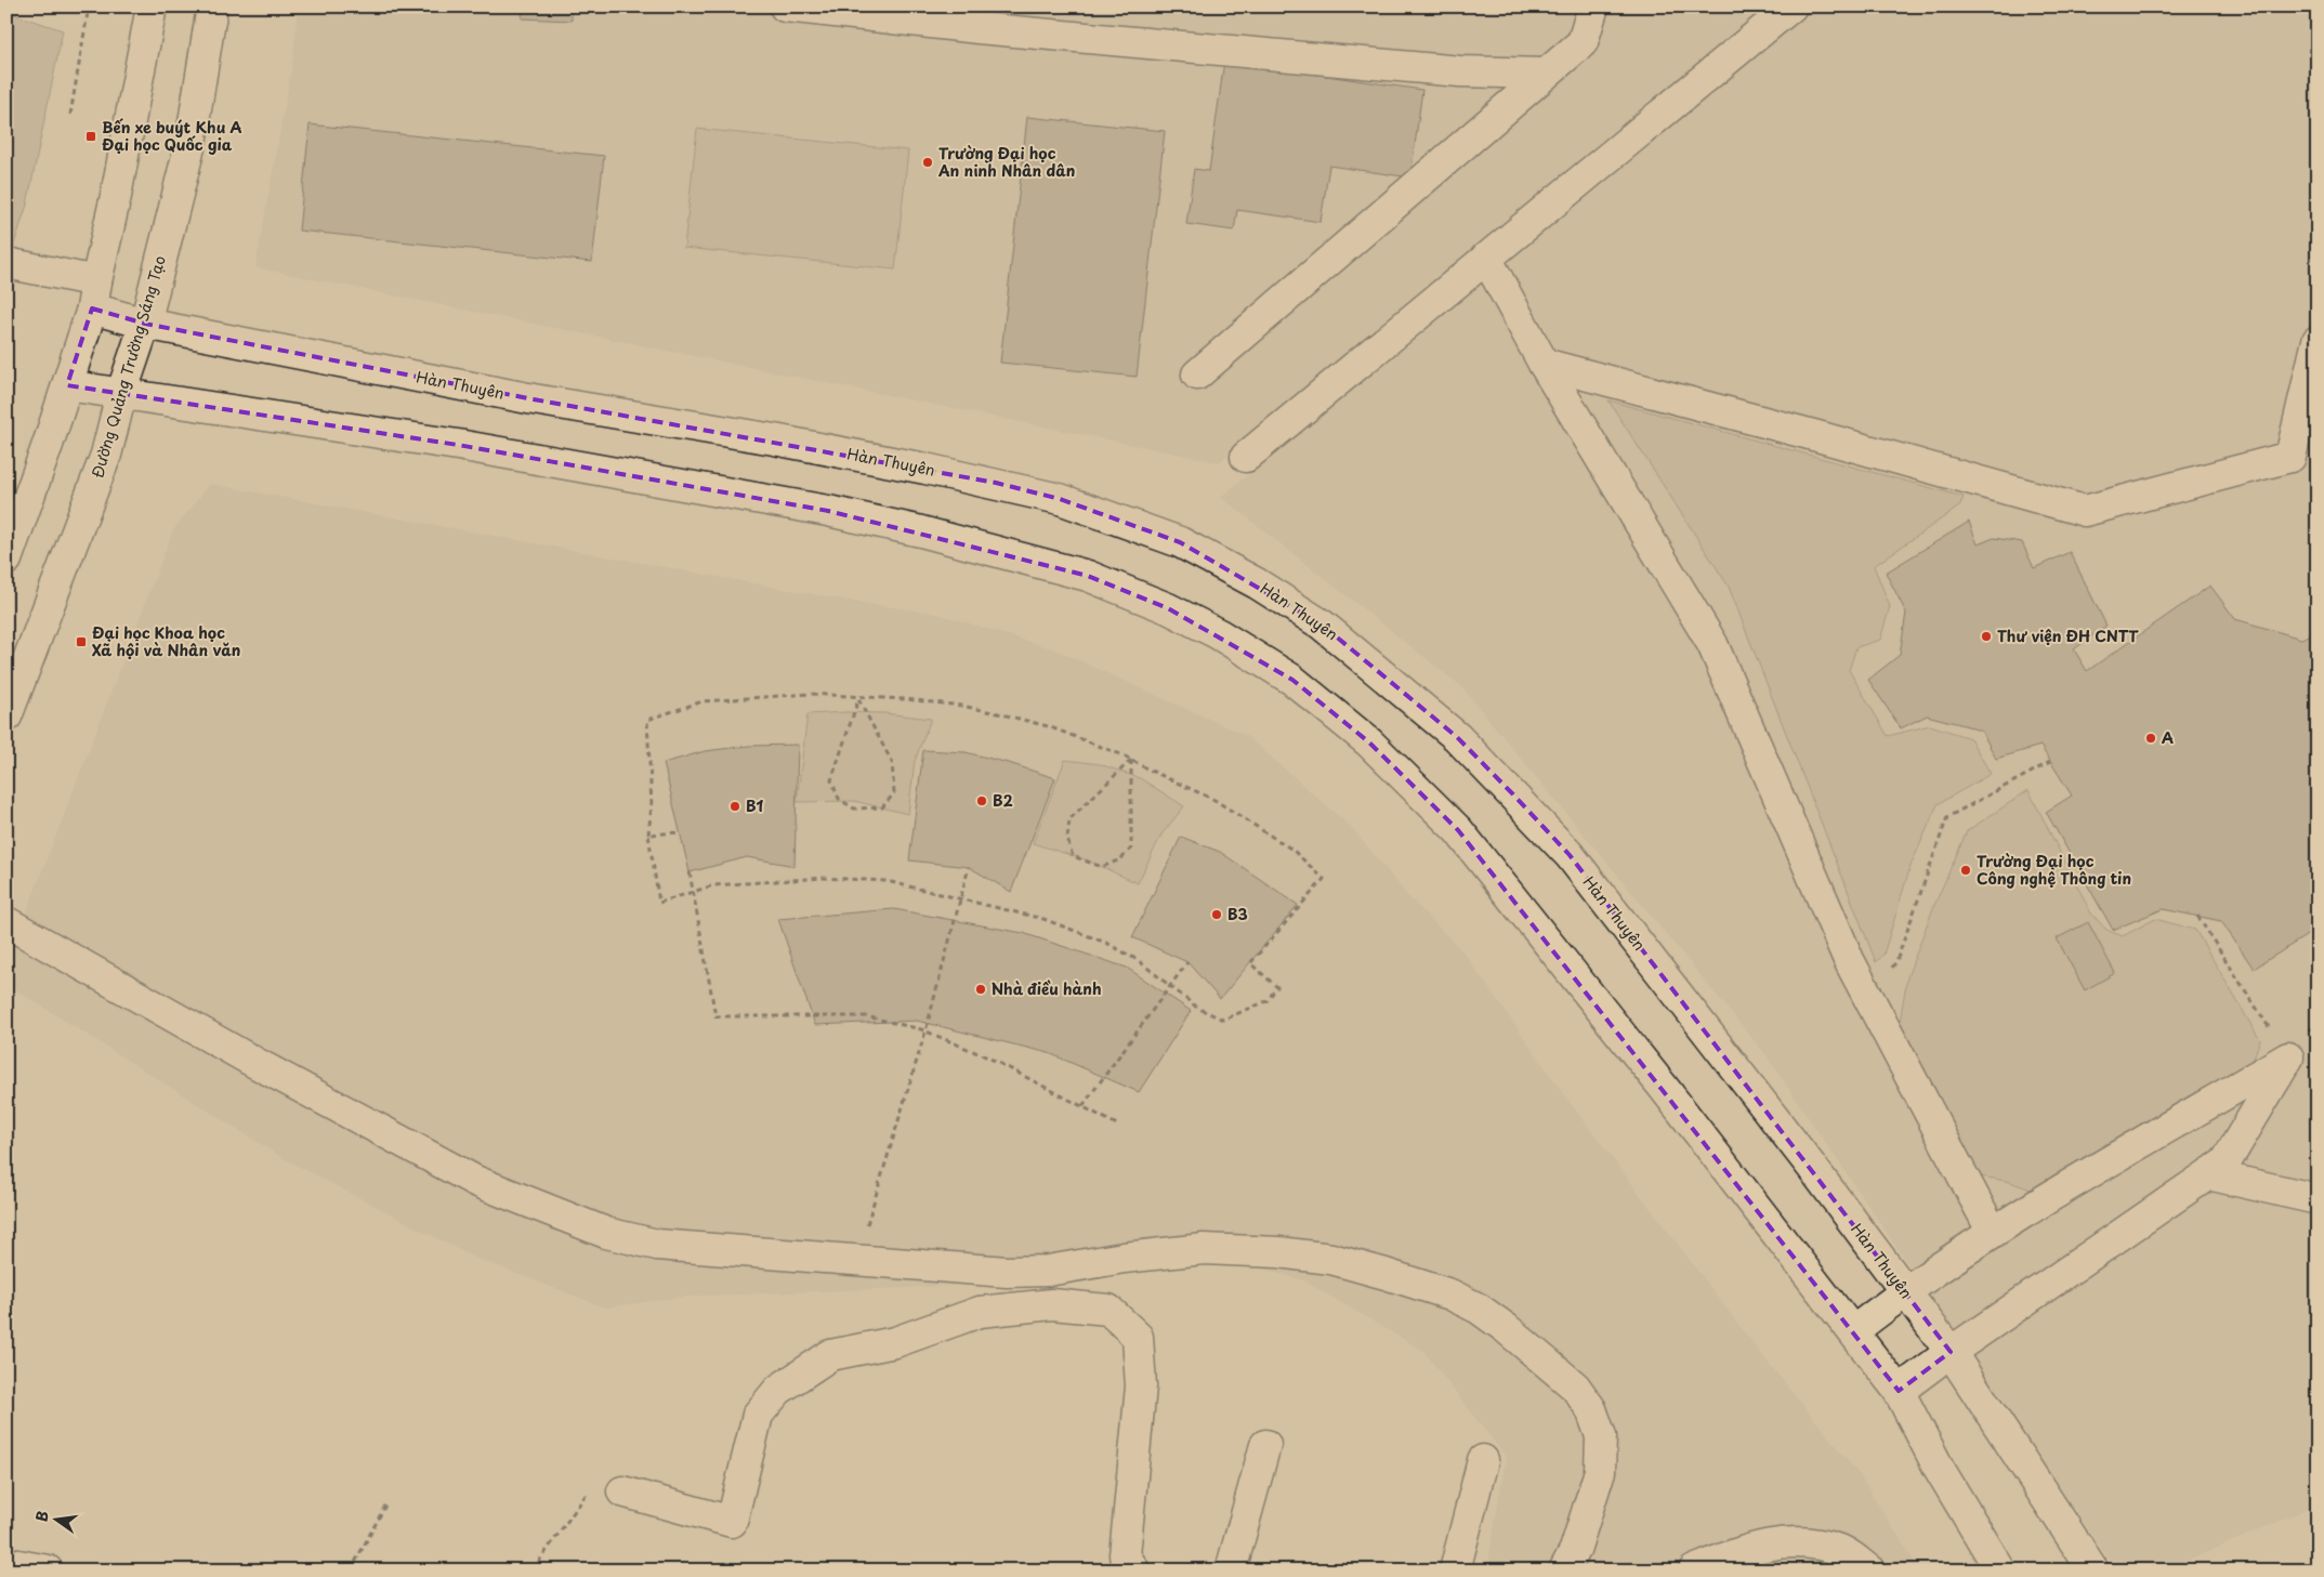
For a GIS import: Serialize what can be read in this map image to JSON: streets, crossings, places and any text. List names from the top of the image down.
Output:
{
  "streets": {
    "street": ["Đường Quảng Trường Sáng Tạo", "Hàn Thuyên"]
  },
  "crossings": [
    ["Đường Quảng Trường Sáng Tạo", "Hàn Thuyên"]
  ],
  "places": {
    "transit": ["Bến xe buýt Khu A Đại học Quốc gia", "Đại học Khoa học Xã hội và Nhân văn"],
    "other": [
      "Trường Đại học An ninh Nhân dân",
      "Thư viện ĐH CNTT",
      "A",
      "B2",
      "B1",
      "Trường Đại học Công nghệ Thông tin",
      "B3",
      "Nhà điều hành"
    ]
  },
  "north": "left"
}
